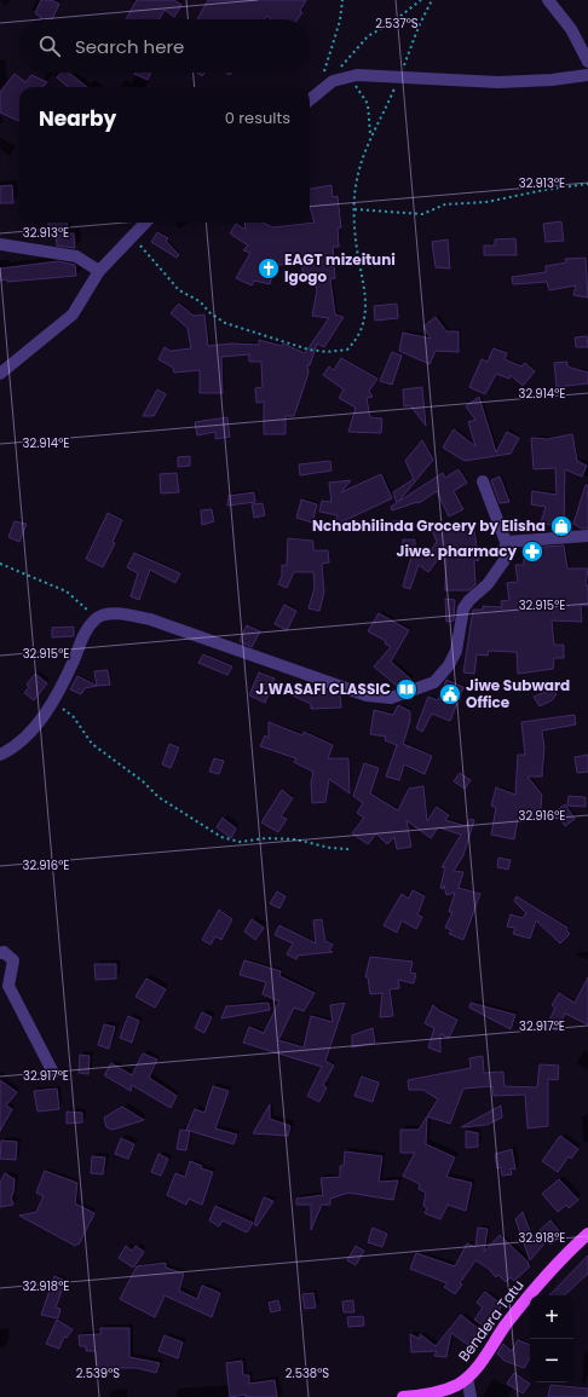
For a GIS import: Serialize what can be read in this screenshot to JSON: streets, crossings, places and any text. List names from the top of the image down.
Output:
{
  "streets": {
    "main road": ["Bendera Tatu"]
  },
  "places": {
    "church": ["EAGT mizeituni Igogo"],
    "shop": ["Nchabhilinda Grocery by Elisha"],
    "pharmacy": ["Jiwe. pharmacy"],
    "library": ["J.WASAFI CLASSIC"],
    "public building": ["Jiwe Subward Office"]
  },
  "page": {
    "search": "Search here",
    "heading": ["Nearby", "0 results"],
    "map_buttons": ["+", "−"]
  },
  "coordinates": [
    "2.537°S",
    "32.913°E",
    "32.914°E",
    "32.915°E",
    "32.916°E",
    "32.917°E",
    "32.918°E",
    "2.539°S",
    "2.538°S"
  ]
}
